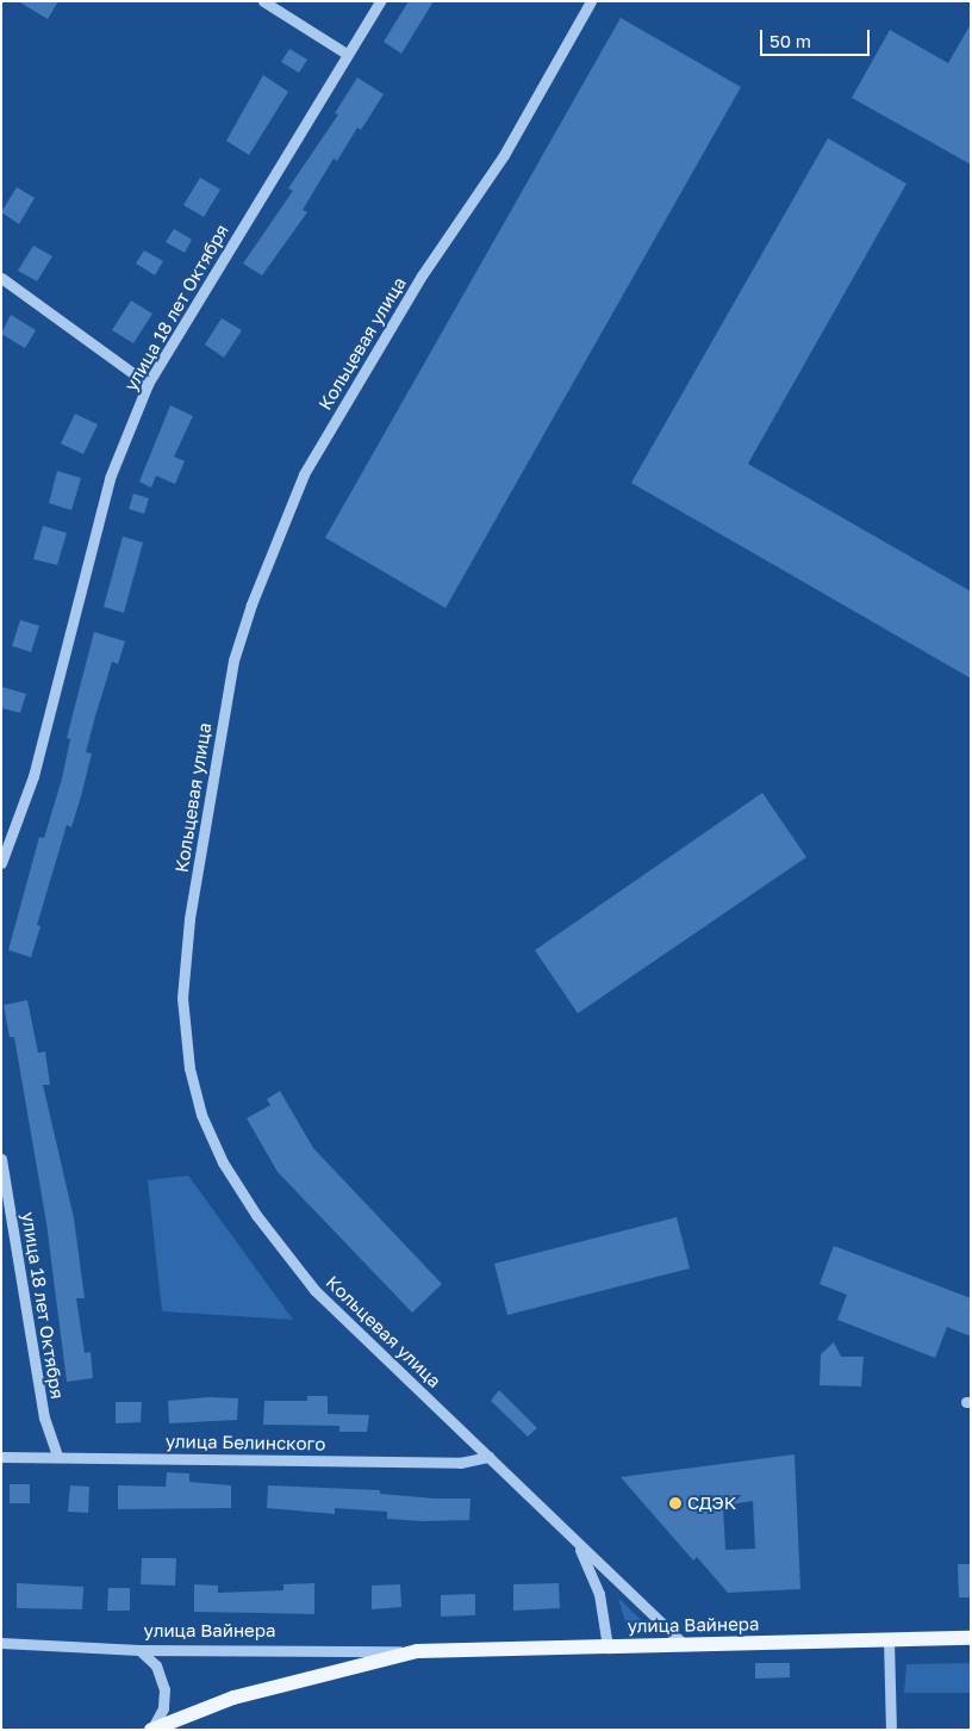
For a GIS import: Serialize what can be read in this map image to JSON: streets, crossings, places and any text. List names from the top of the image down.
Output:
{
  "streets": {
    "main road": ["улица Вайнера"],
    "street": ["улица 18 лет Октября", "Кольцевая улица", "улица Белинского"]
  },
  "crossings": [
    ["улица 18 лет Октября", "улица Белинского"],
    ["Кольцевая улица", "улица Белинского"],
    ["Кольцевая улица", "улица Вайнера"]
  ],
  "places": ["СДЭК"],
  "scale_bar": "50 m"
}
